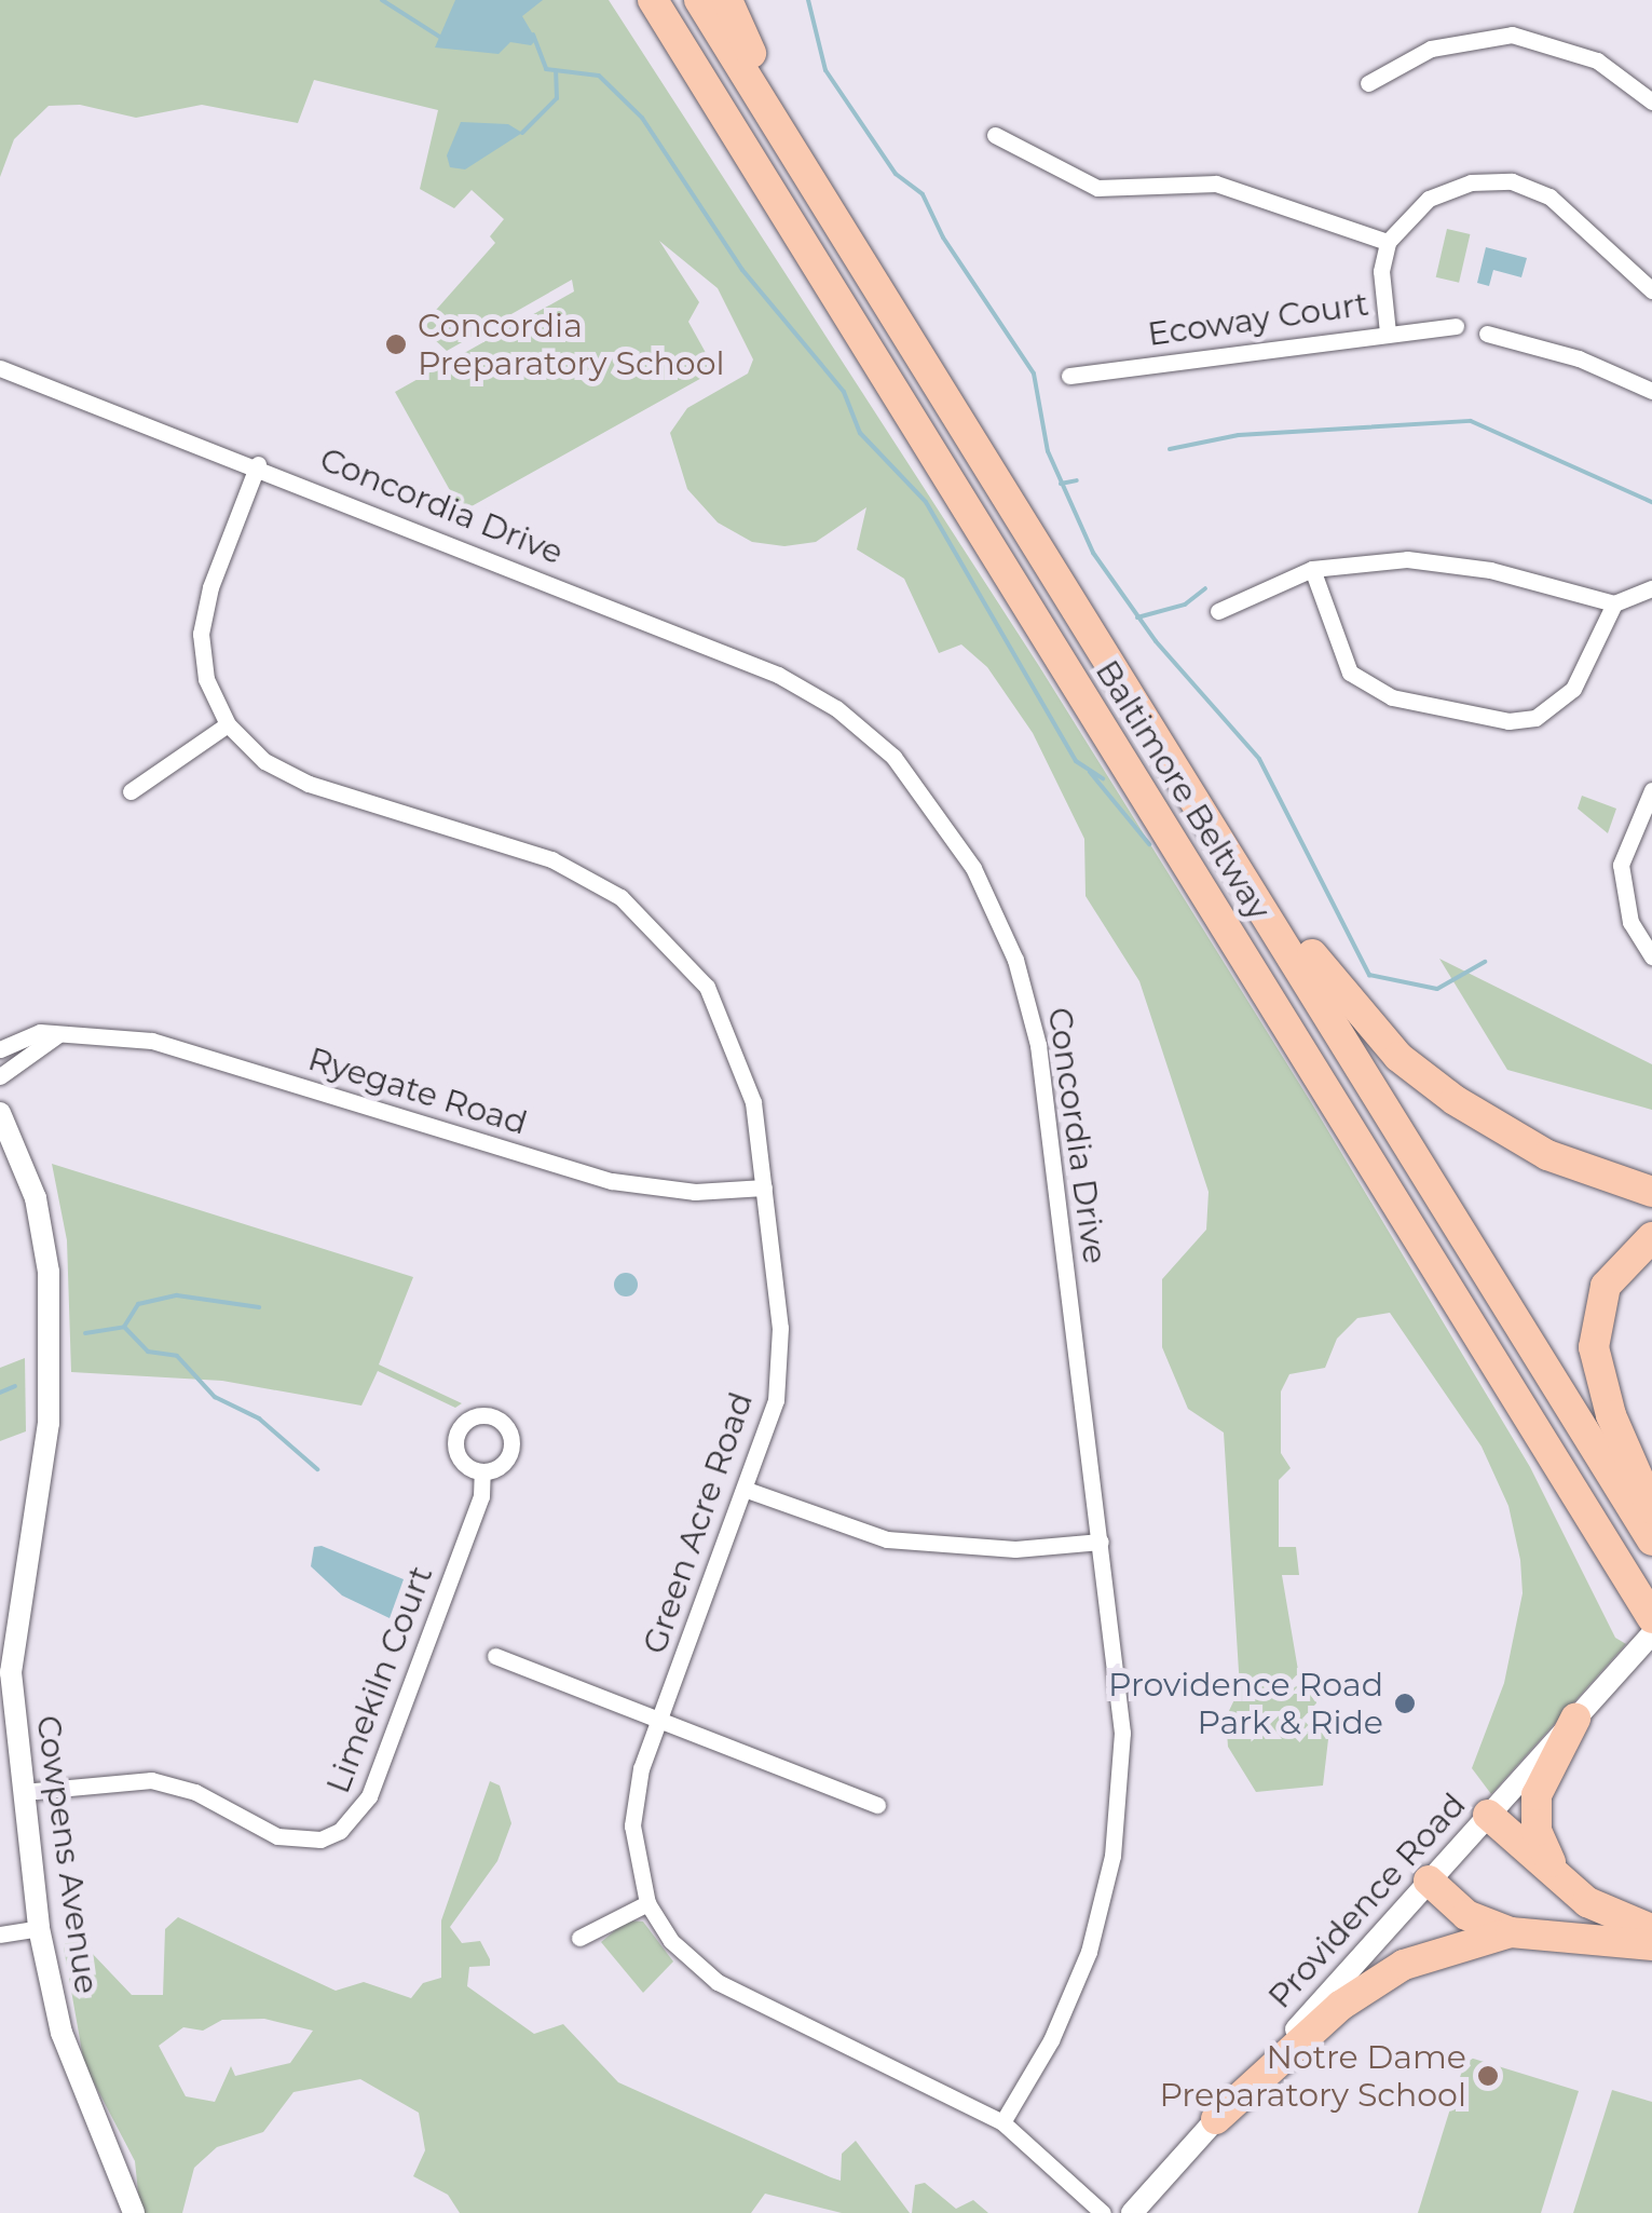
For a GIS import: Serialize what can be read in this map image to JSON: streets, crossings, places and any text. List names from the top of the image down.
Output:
{
  "streets": {
    "highway": ["Baltimore Beltway"],
    "street": [
      "Ecoway Court",
      "Concordia Drive",
      "Ryegate Road",
      "Green Acre Road",
      "Limekiln Court",
      "Cowpens Avenue",
      "Providence Road"
    ]
  },
  "crossings": [
    ["Concordia Drive", "Green Acre Road"],
    ["Baltimore Beltway", "Providence Road"],
    ["Ryegate Road", "Green Acre Road"],
    ["Limekiln Court", "Cowpens Avenue"]
  ],
  "places": ["Concordia Preparatory School", "Providence Road Park & Ride", "Notre Dame Preparatory School"]
}
